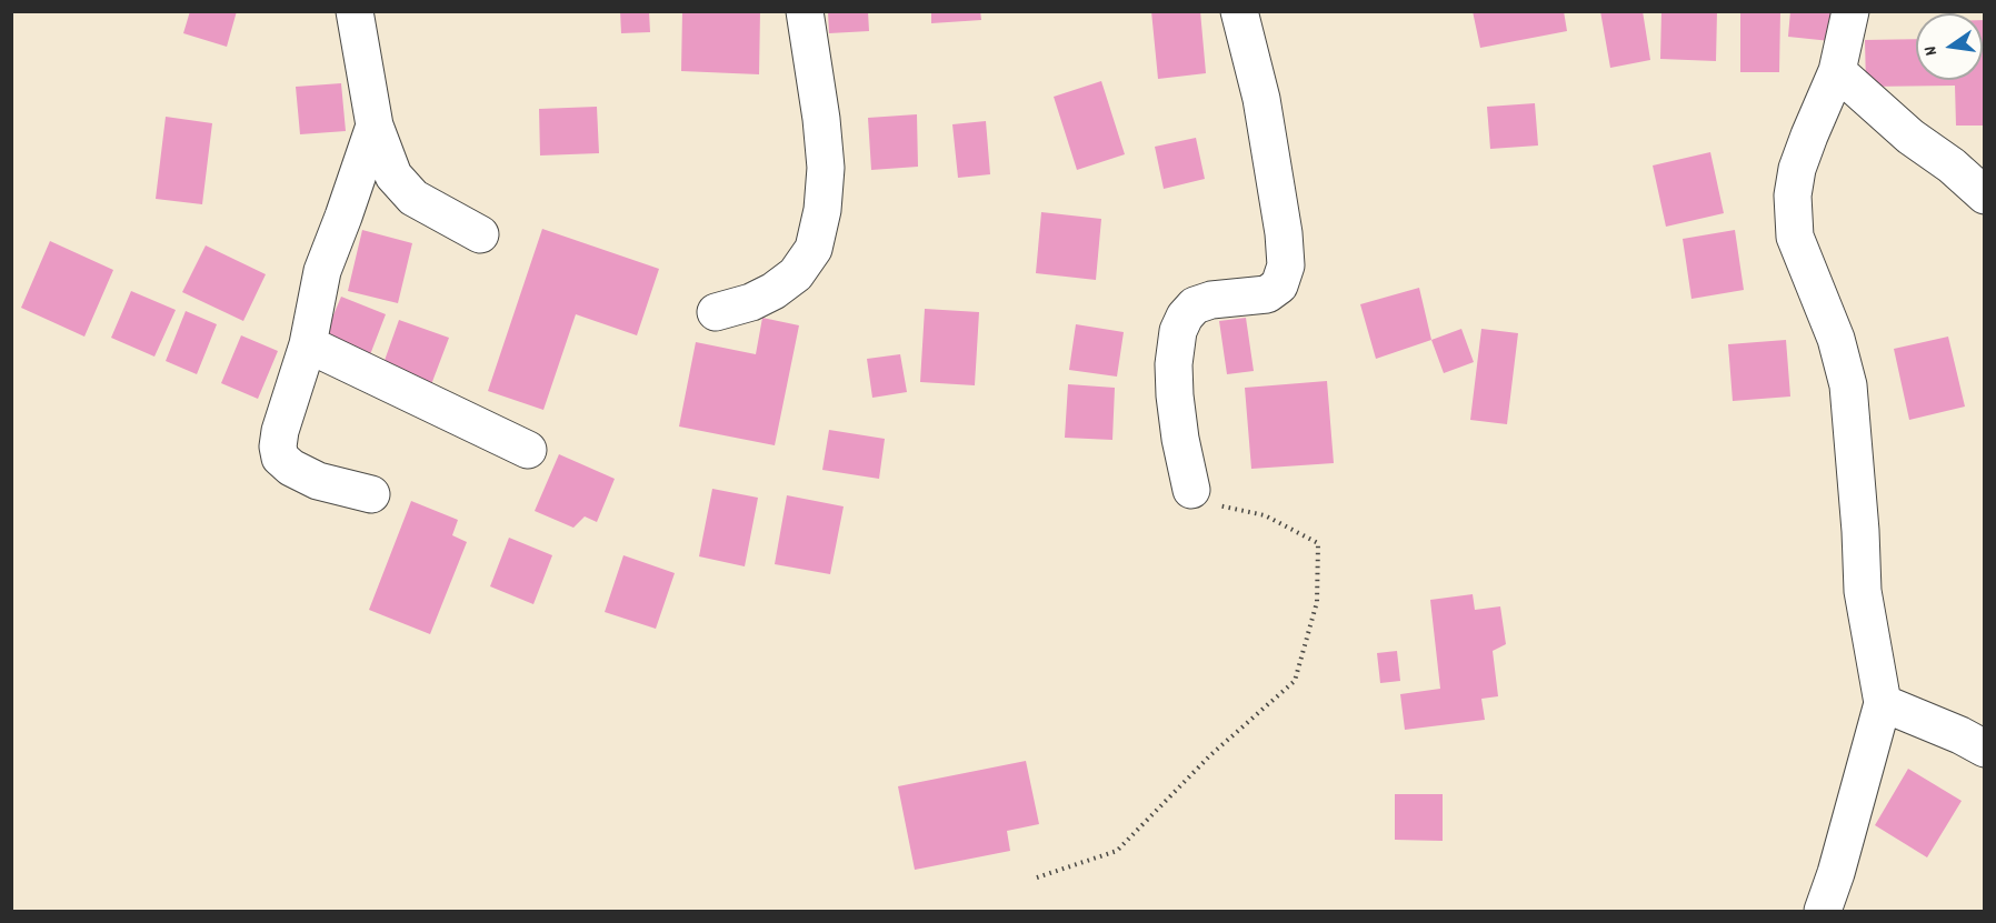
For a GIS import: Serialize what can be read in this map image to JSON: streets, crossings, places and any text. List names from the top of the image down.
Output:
{
  "north": "left"
}
